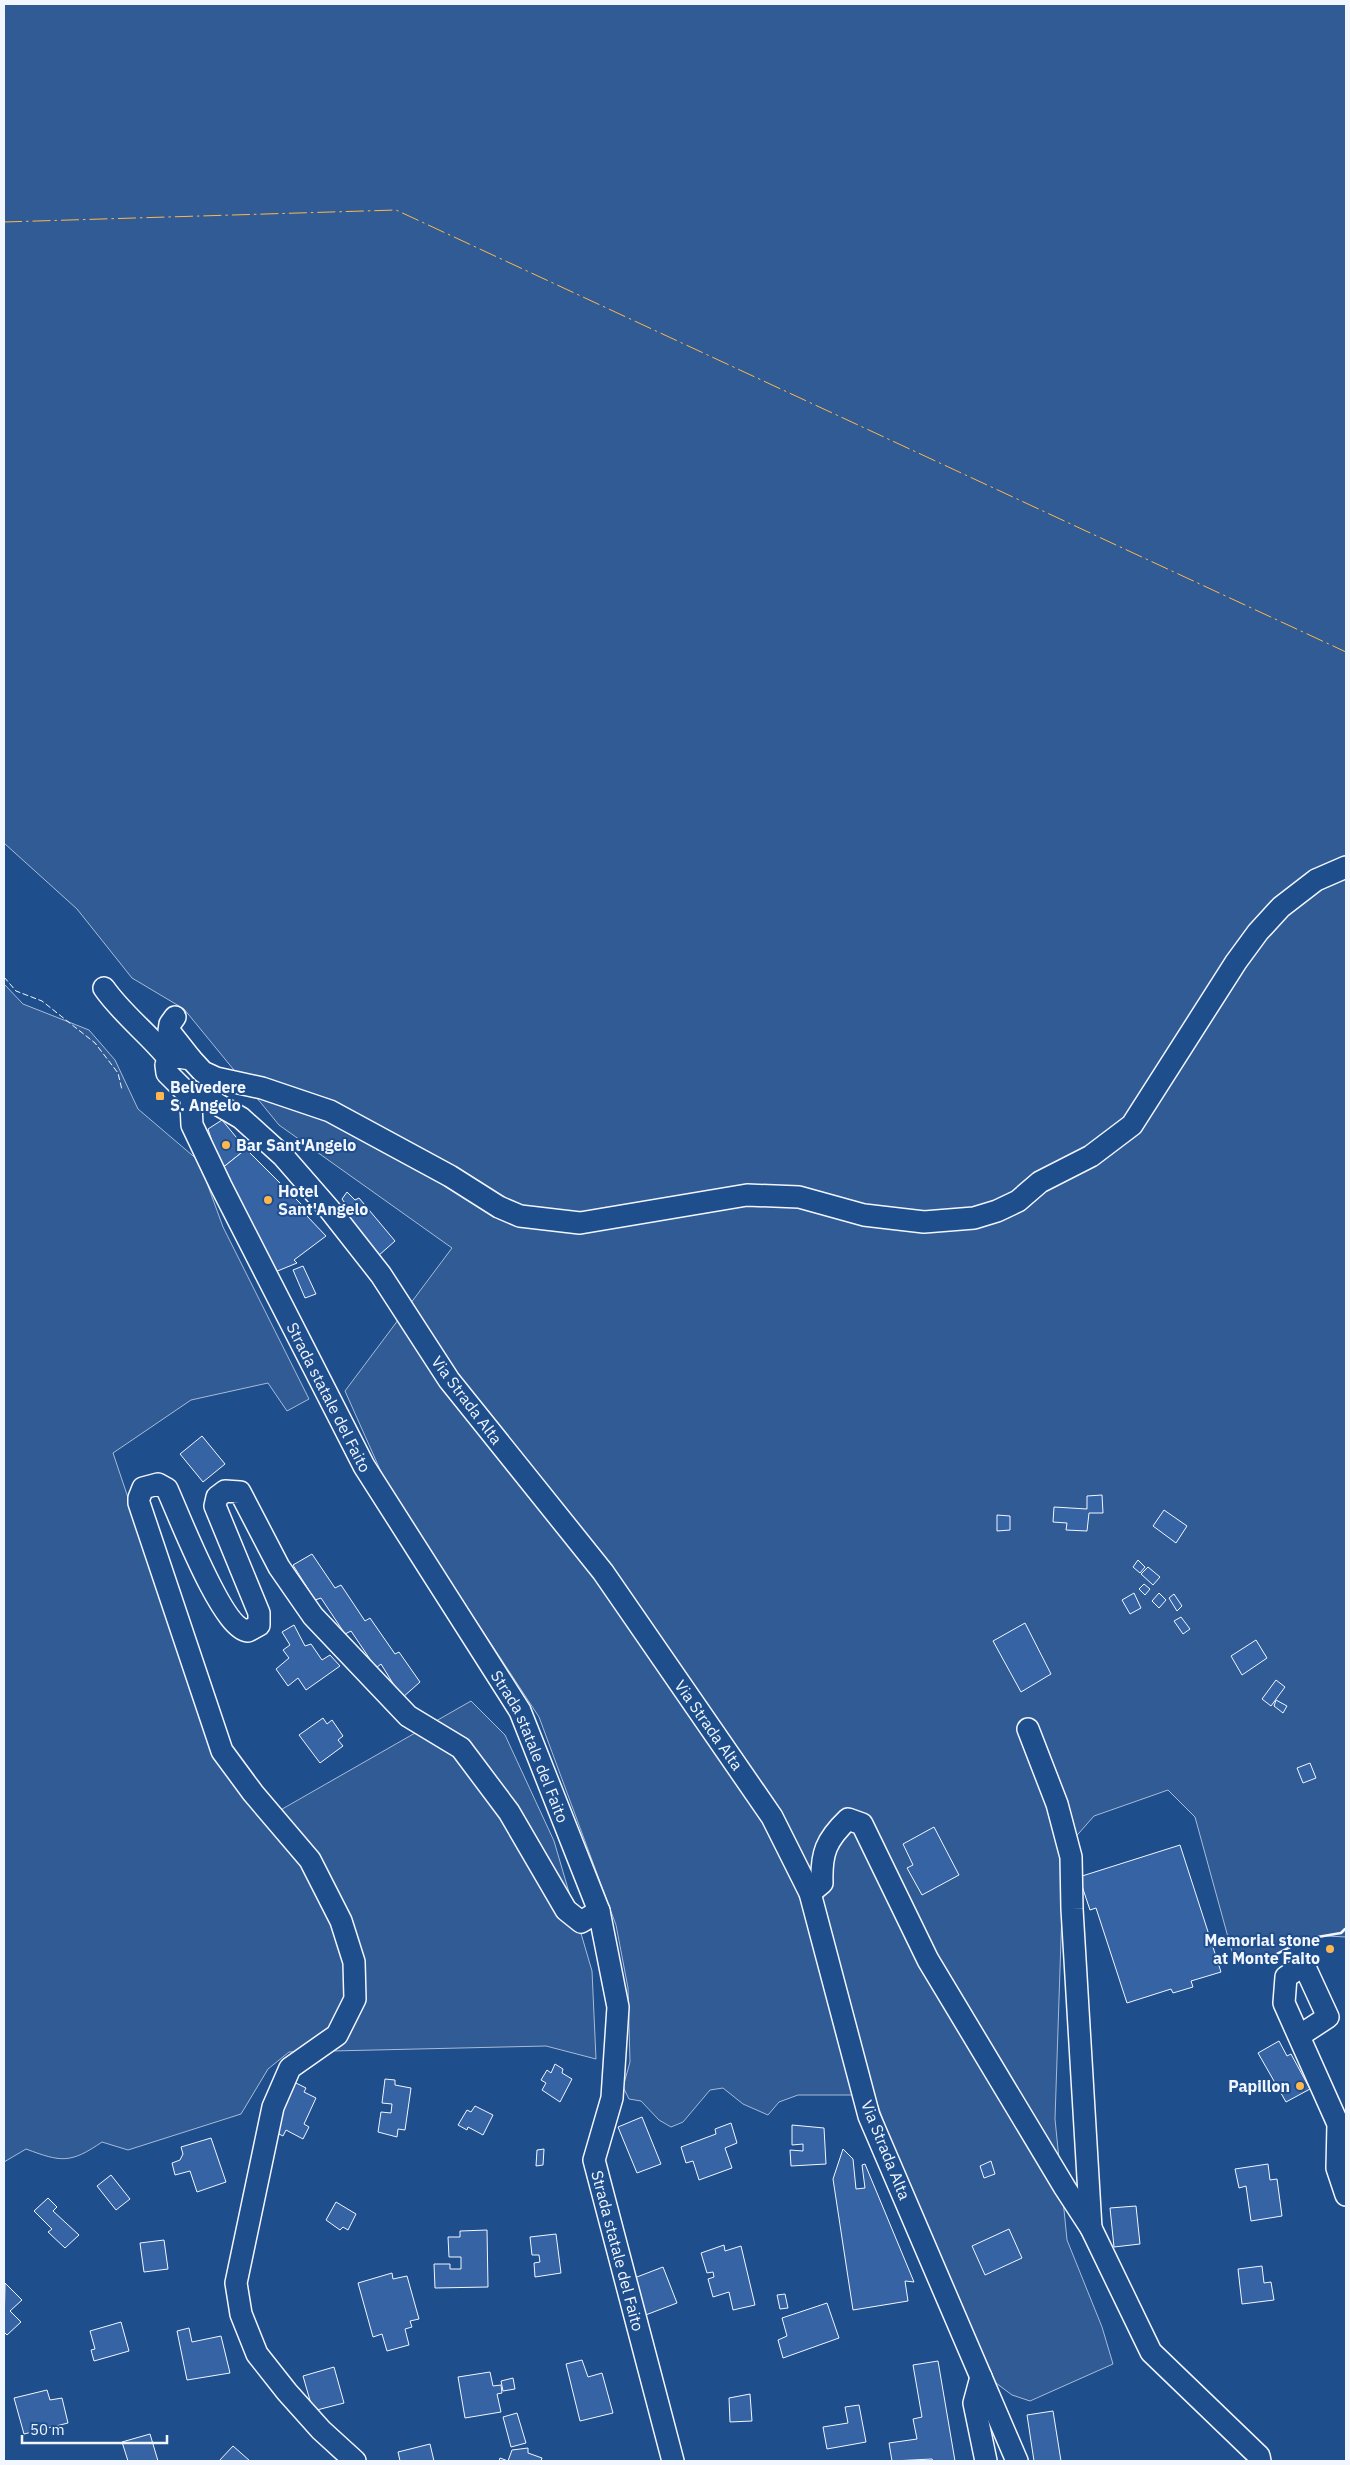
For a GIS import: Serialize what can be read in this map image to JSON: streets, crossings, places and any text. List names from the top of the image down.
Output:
{
  "streets": {
    "street": ["Strada statale del Faito", "Via Strada Alta"]
  },
  "crossings": [
    ["Strada statale del Faito", "Via Strada Alta"]
  ],
  "places": {
    "transit": ["Belvedere S. Angelo"],
    "other": [
      "Bar Sant'Angelo",
      "Hotel Sant'Angelo",
      "Memorial stone at Monte Faito",
      "Papillon"
    ]
  },
  "scale_bar": "50 m"
}
